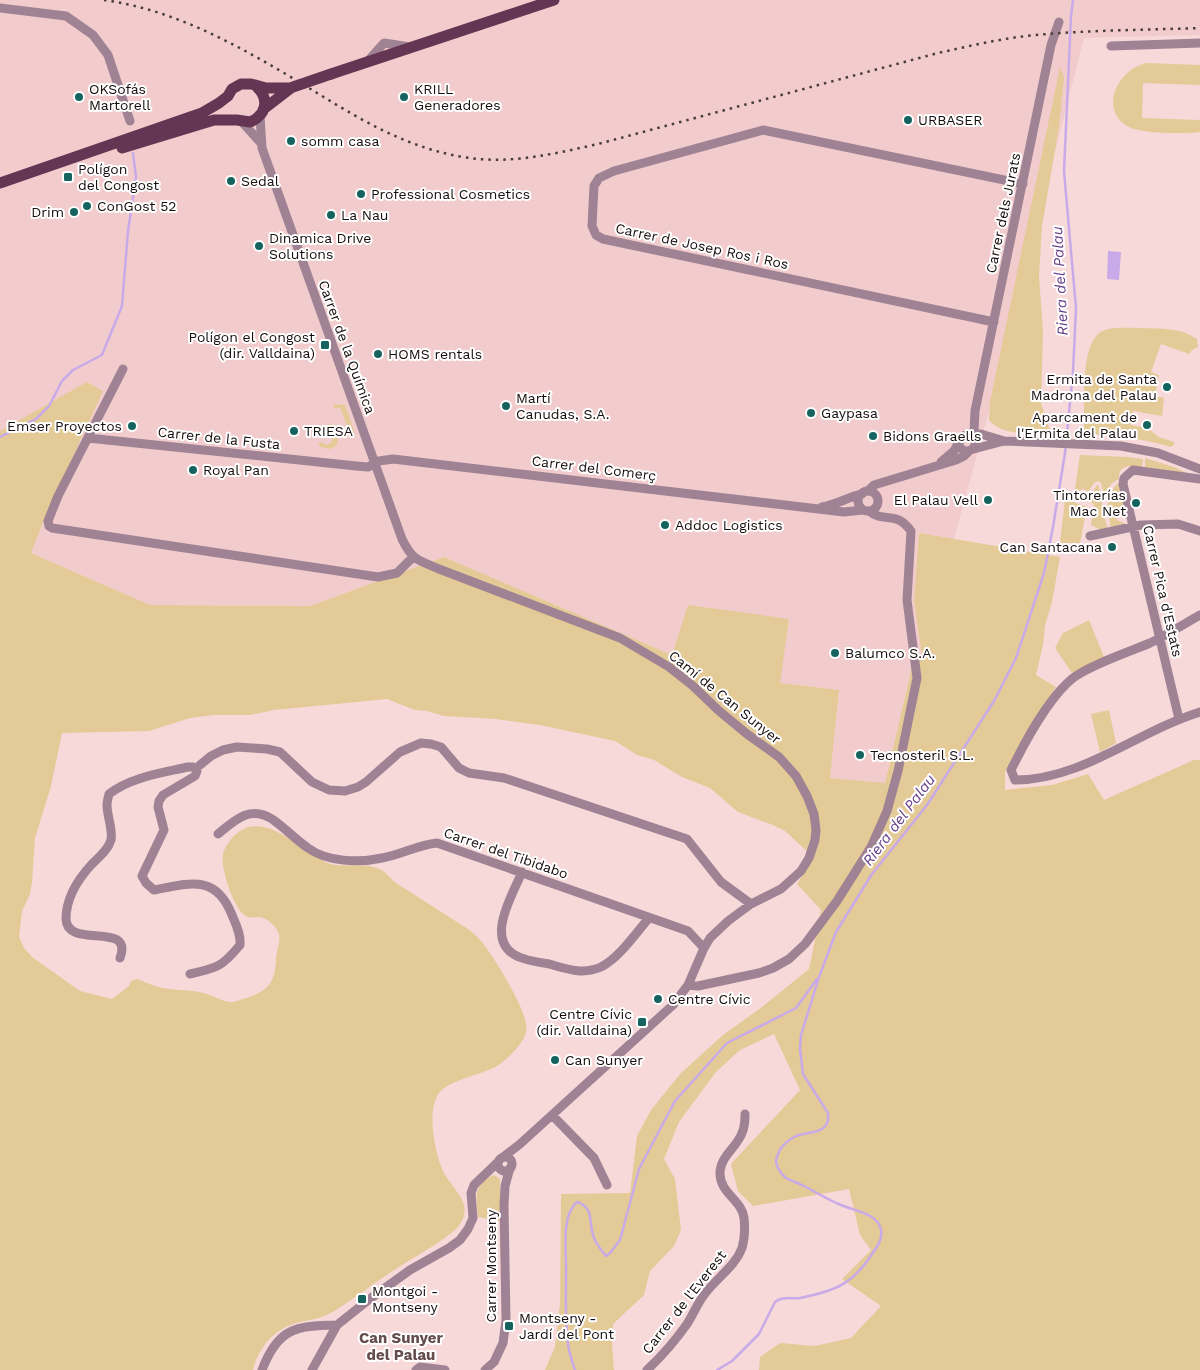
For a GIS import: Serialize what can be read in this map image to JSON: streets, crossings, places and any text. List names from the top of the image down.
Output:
{
  "streets": {
    "street": [
      "Carrer dels Jurats",
      "Carrer de Josep Ros i Ros",
      "Carrer de la Química",
      "Carrer de la Fusta",
      "Carrer del Comerç",
      "Carrer Pica d'Estats",
      "Camí de Can Sunyer",
      "Carrer del Tibidabo",
      "Carrer Montseny",
      "Carrer de l'Everest"
    ]
  },
  "crossings": [
    ["Carrer dels Jurats", "Carrer de Josep Ros i Ros"],
    ["Carrer de la Química", "Carrer de la Fusta"],
    ["Carrer de la Química", "Carrer del Comerç"],
    ["Carrer de la Química", "Camí de Can Sunyer"],
    ["Carrer de la Fusta", "Carrer del Comerç"]
  ],
  "districts": ["Can Sunyer del Palau"],
  "water": ["Riera del Palau"],
  "places": {
    "other": [
      "OKSofás Martorell",
      "KRILL Generadores",
      "URBASER",
      "somm casa",
      "Sedal",
      "Professional Cosmetics",
      "ConGost 52",
      "Drim",
      "La Nau",
      "Dinamica Drive Solutions",
      "HOMS rentals",
      "Ermita de Santa Madrona del Palau",
      "Martí Canudas, S.A.",
      "Gaypasa",
      "Aparcament de l'Ermita del Palau",
      "Emser Proyectos",
      "TRIESA",
      "Bidons Graells",
      "Royal Pan",
      "El Palau Vell",
      "Tintorerías Mac Net",
      "Addoc Logistics",
      "Can Santacana",
      "Balumco S.A.",
      "Tecnosteril S.L.",
      "Centre Cívic",
      "Can Sunyer"
    ],
    "transit": [
      "Polígon del Congost",
      "Polígon el Congost (dir. Valldaina)",
      "Centre Cívic (dir. Valldaina)",
      "Montgoi - Montseny",
      "Montseny - Jardí del Pont"
    ]
  }
}
